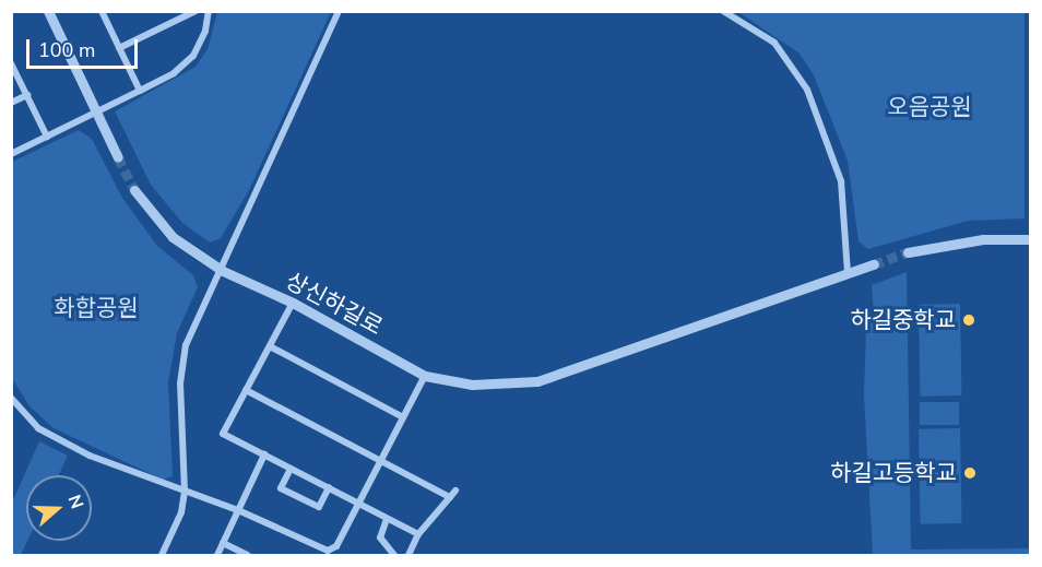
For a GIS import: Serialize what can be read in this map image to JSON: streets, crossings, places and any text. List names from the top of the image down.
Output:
{
  "streets": {
    "street": ["상신하길로"]
  },
  "parks": ["오음공원", "화합공원"],
  "places": ["하길중학교", "하길고등학교"],
  "scale_bar": "100 m",
  "north": "right"
}
